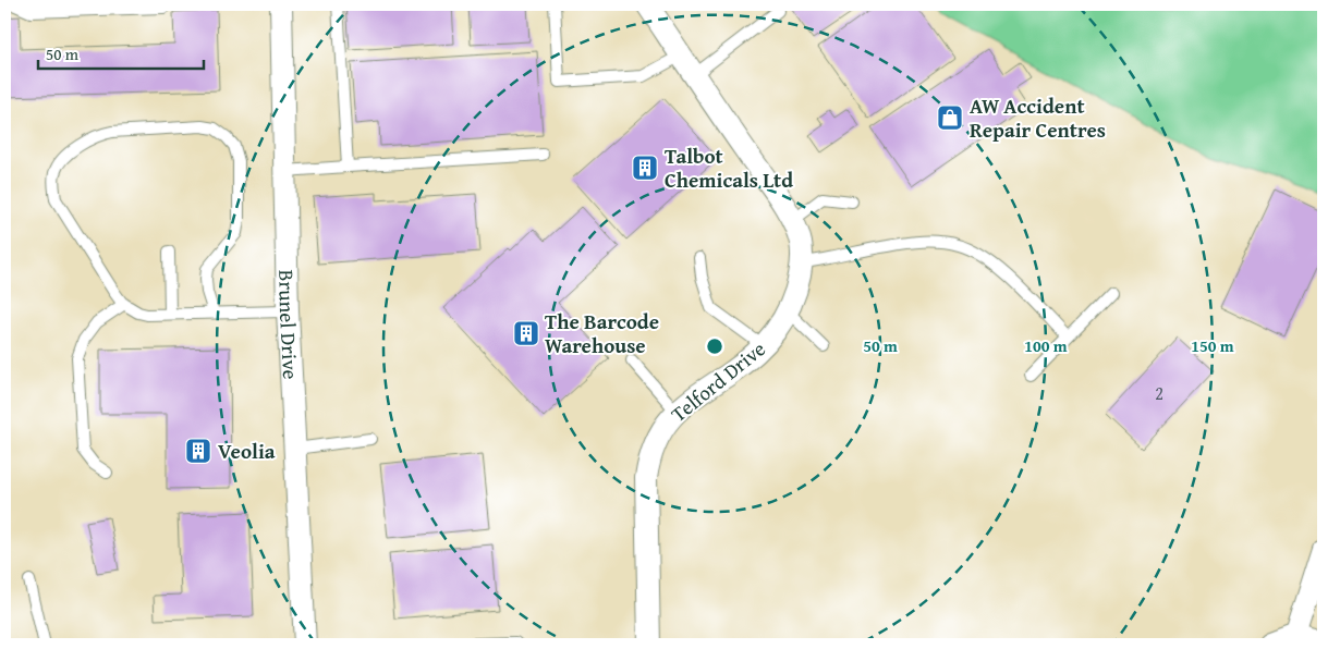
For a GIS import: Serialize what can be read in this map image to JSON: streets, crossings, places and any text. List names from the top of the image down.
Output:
{
  "streets": {
    "street": ["Brunel Drive", "Telford Drive"]
  },
  "places": {
    "shop": ["AW Accident Repair Centres"],
    "building": ["Talbot Chemicals Ltd", "The Barcode Warehouse", "Veolia"]
  },
  "house_numbers": ["2"],
  "scale_bar": "50 m",
  "rings": ["50 m", "100 m", "150 m"]
}
